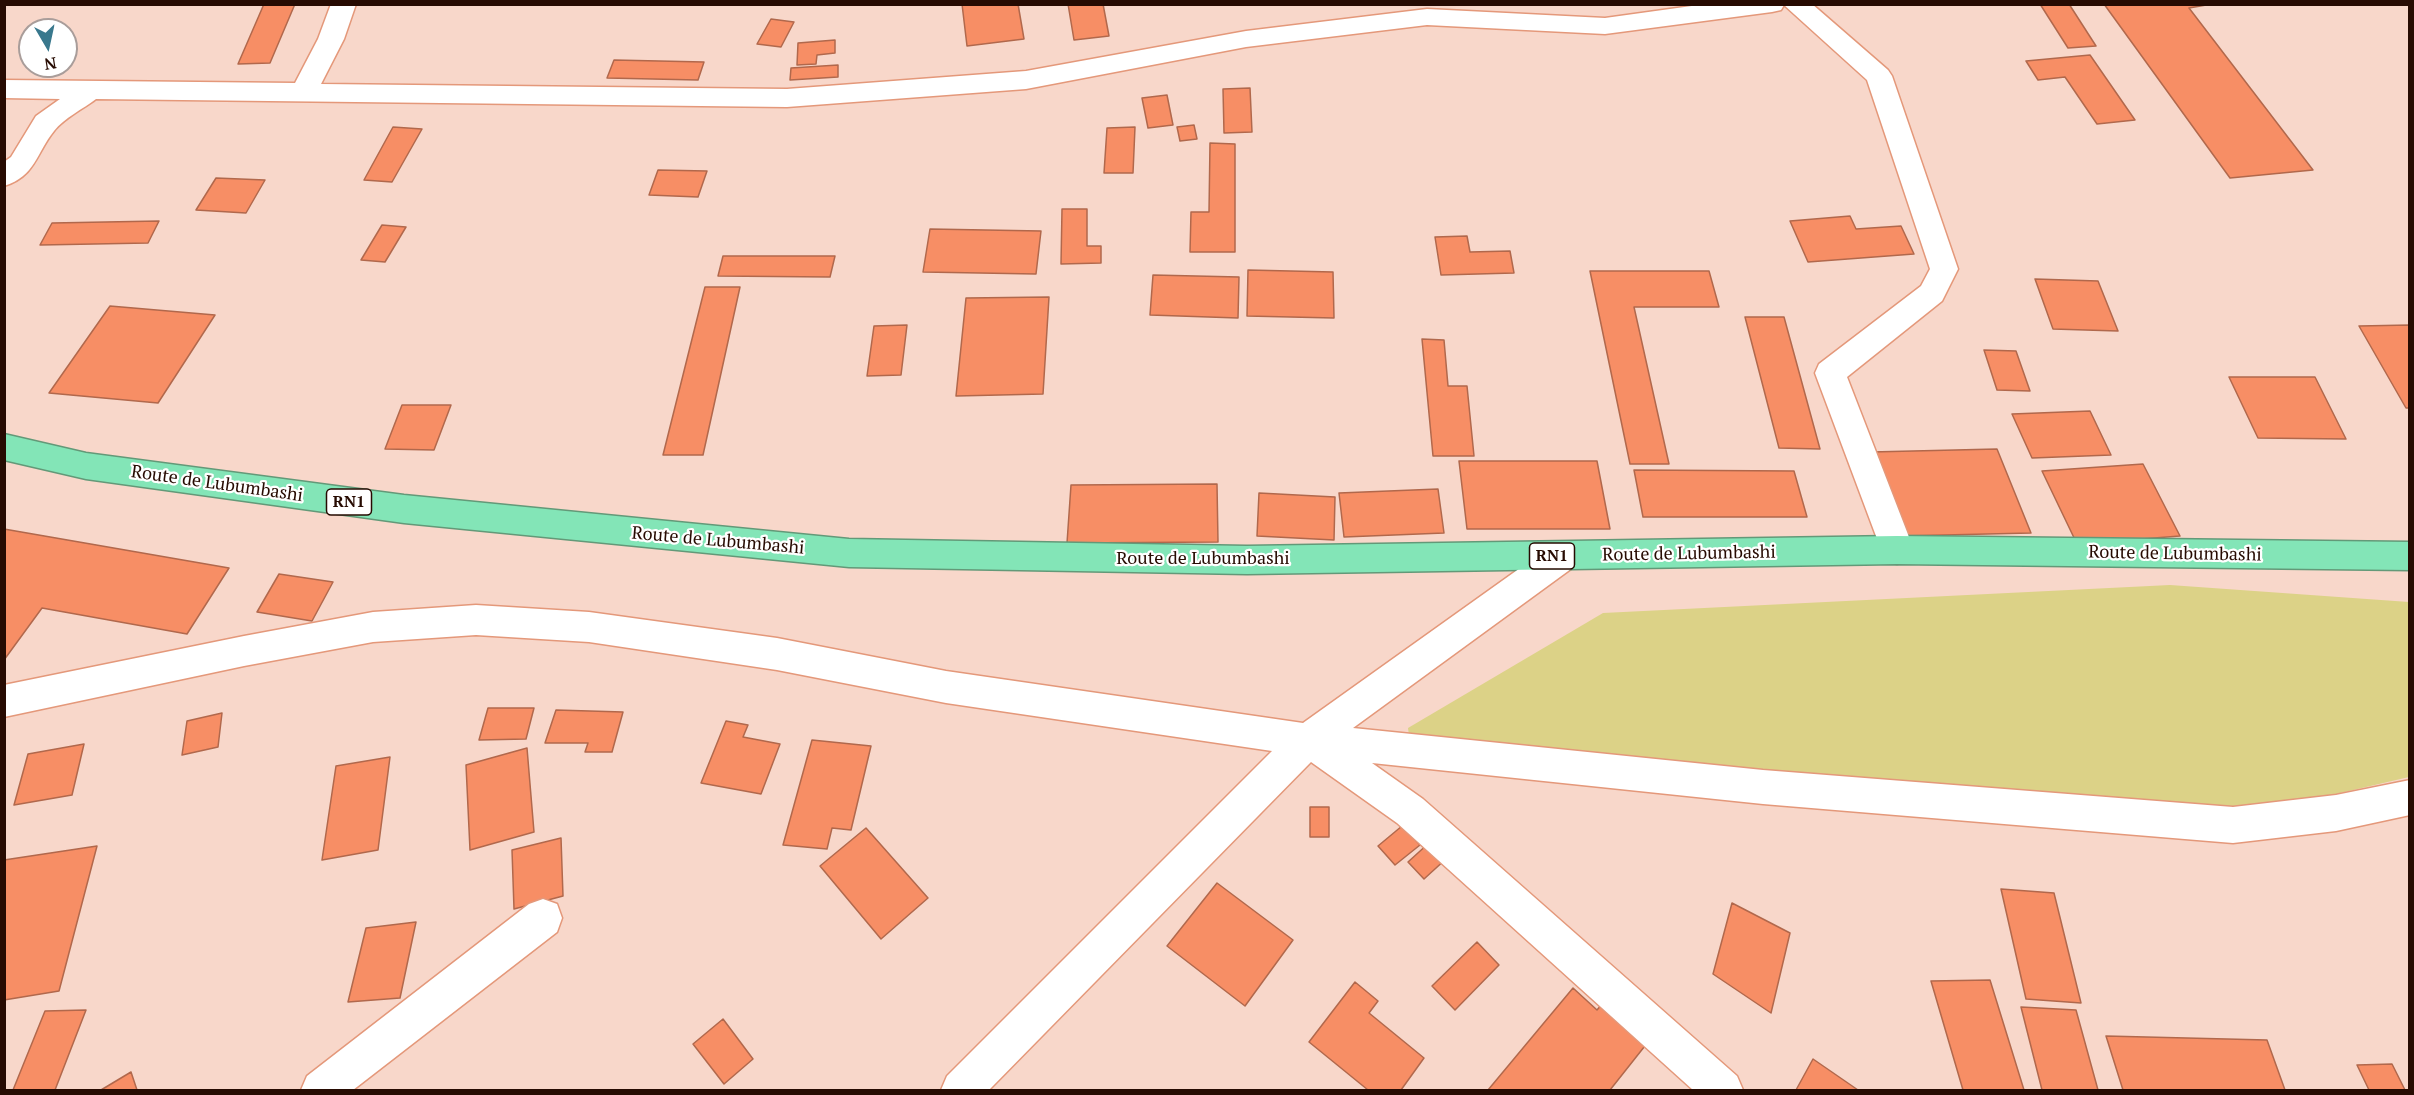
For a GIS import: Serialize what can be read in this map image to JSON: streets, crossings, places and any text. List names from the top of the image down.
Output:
{
  "streets": {
    "highway": ["Route de Lubumbashi", "RN1"]
  },
  "north": "bottom"
}
